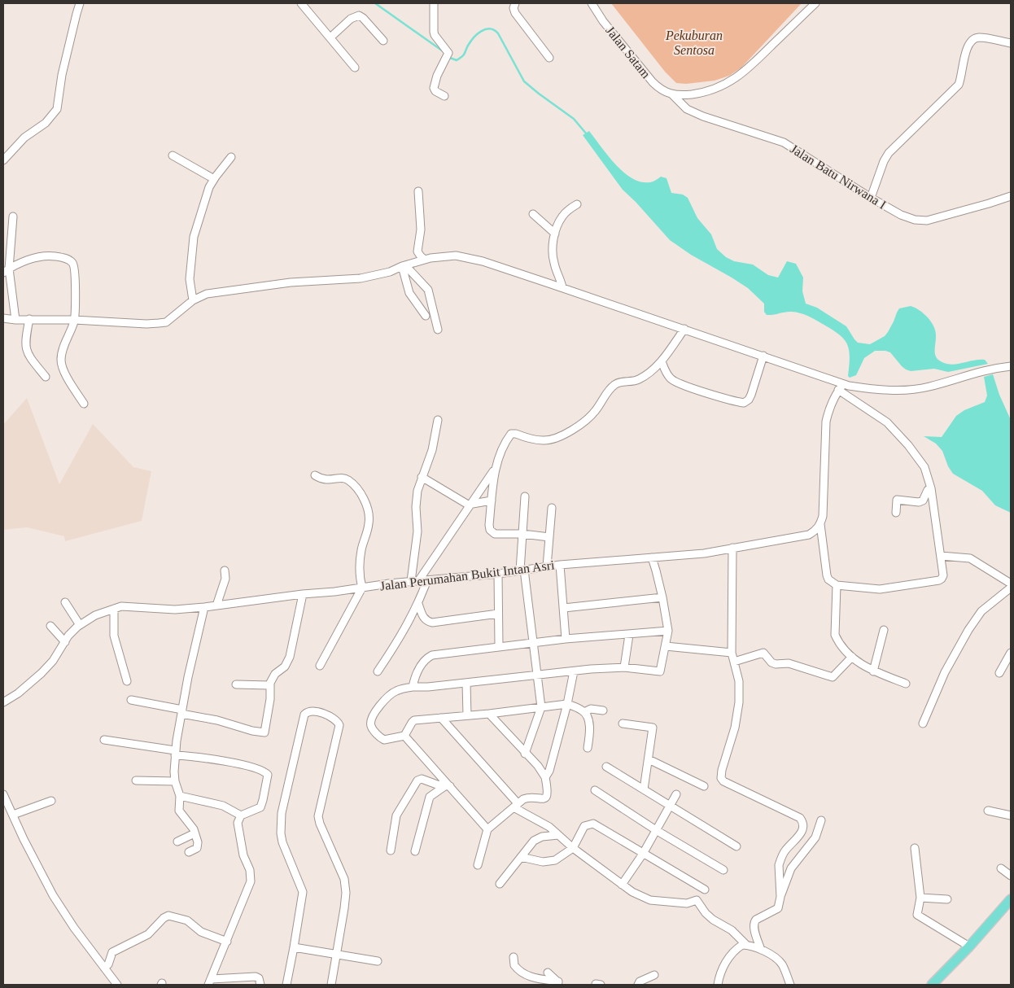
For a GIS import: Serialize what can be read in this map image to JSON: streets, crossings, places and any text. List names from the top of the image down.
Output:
{
  "streets": {
    "street": ["Jalan Satam", "Jalan Batu Nirwana I", "Jalan Perumahan Bukit Intan Asri"]
  },
  "crossings": [
    ["Jalan Satam", "Jalan Batu Nirwana I"]
  ],
  "parks": ["Pekuburan Sentosa"]
}
